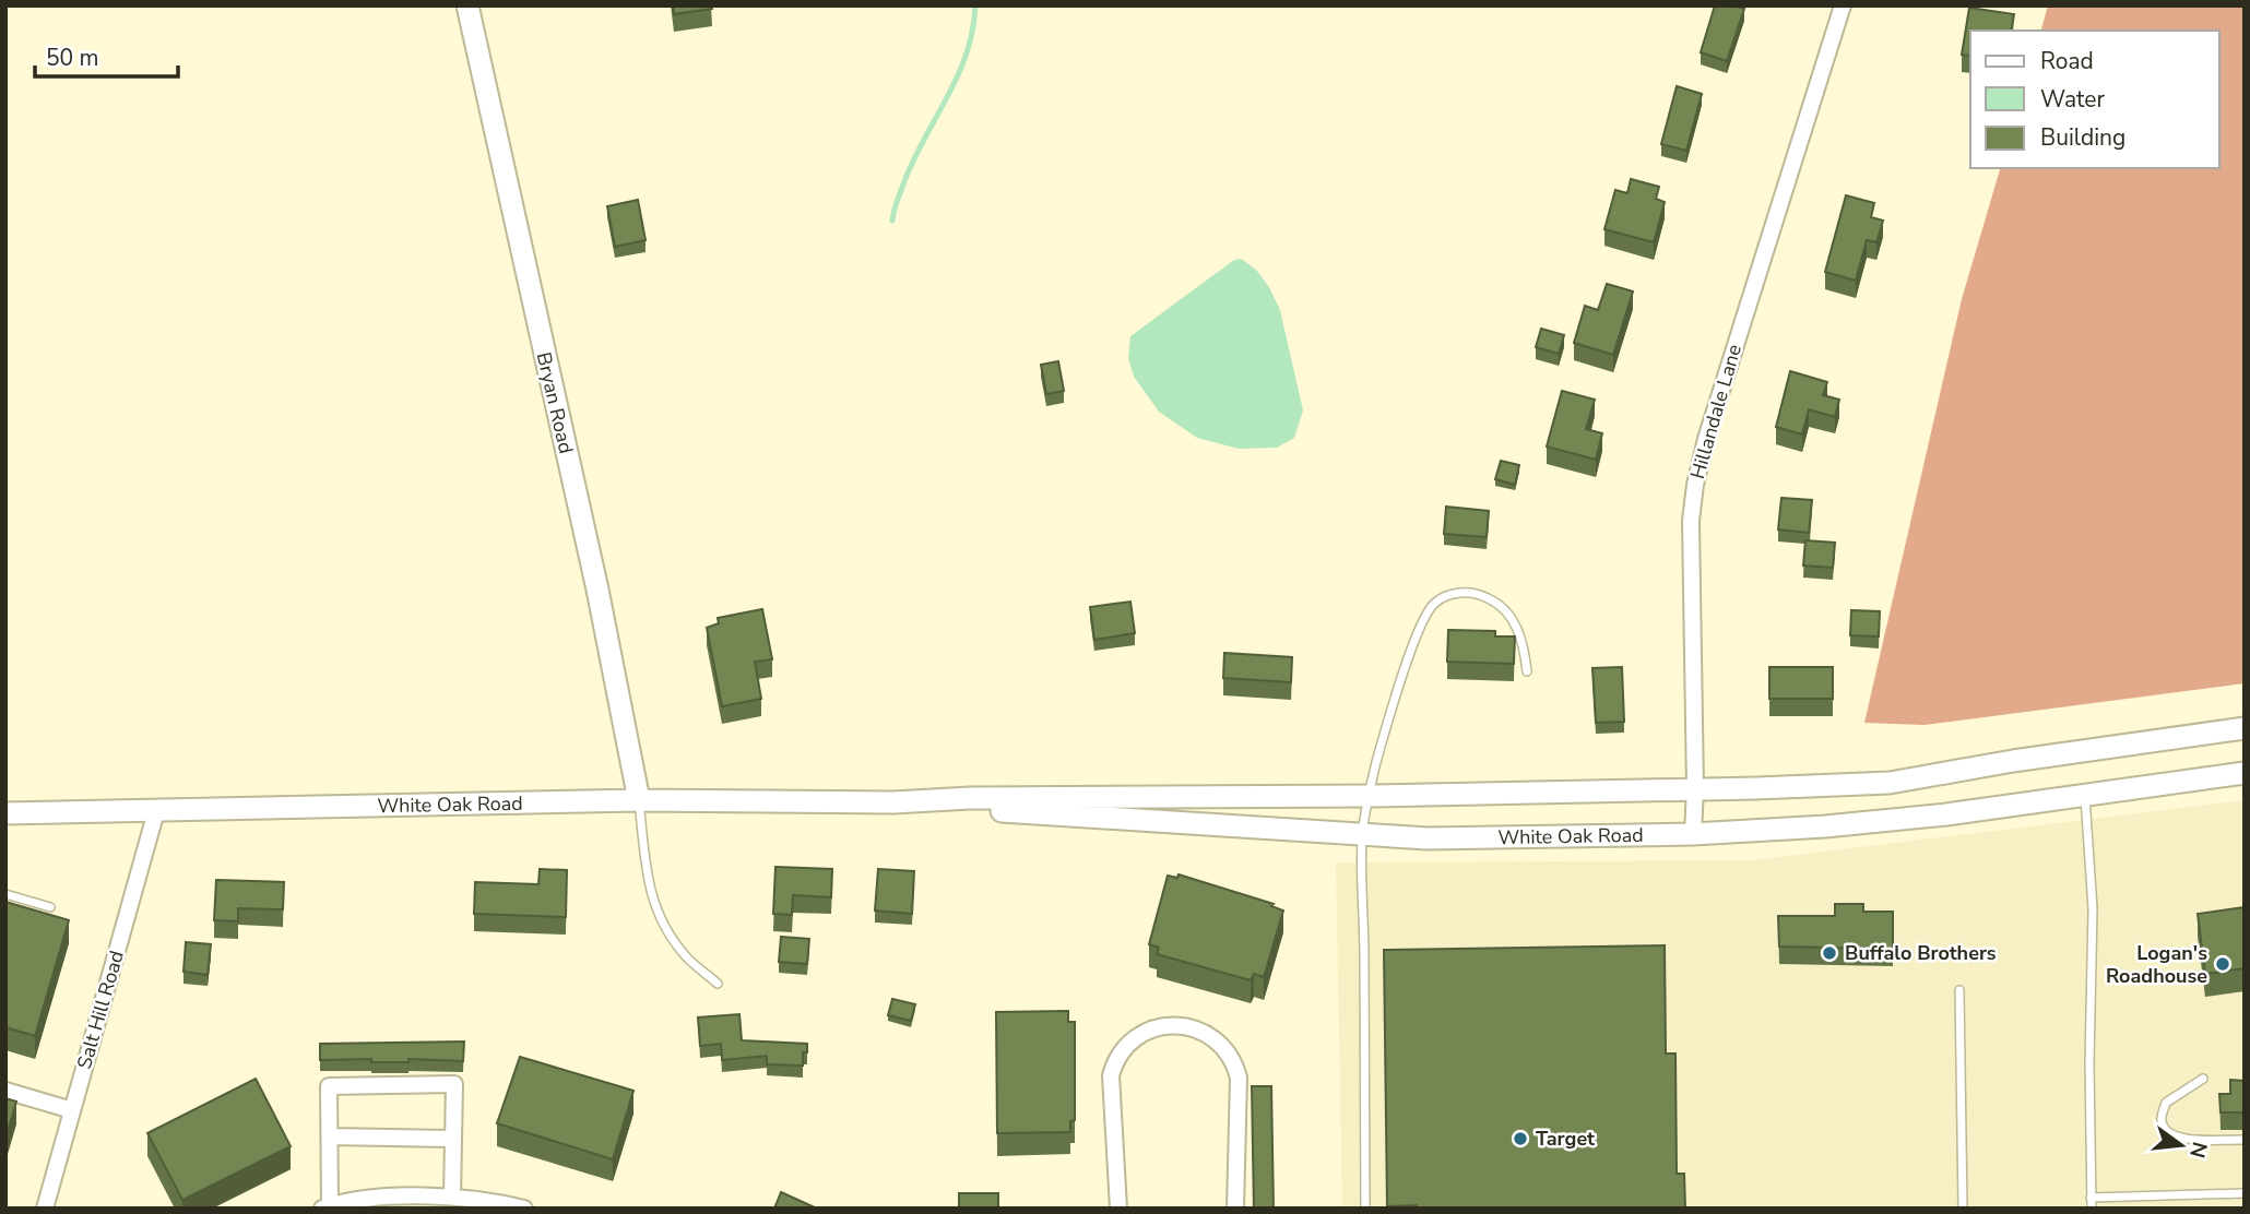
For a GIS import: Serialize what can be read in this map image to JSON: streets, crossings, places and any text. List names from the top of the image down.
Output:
{
  "streets": {
    "street": [
      "Bryan Road",
      "Hillandale Lane",
      "White Oak Road",
      "Salt Hill Road"
    ]
  },
  "crossings": [
    ["Bryan Road", "White Oak Road"],
    ["Hillandale Lane", "White Oak Road"],
    ["White Oak Road", "Salt Hill Road"]
  ],
  "places": ["Buffalo Brothers", "Logan's Roadhouse", "Target"],
  "legend": ["Road", "Water", "Building"],
  "scale_bar": "50 m",
  "north": "right"
}
